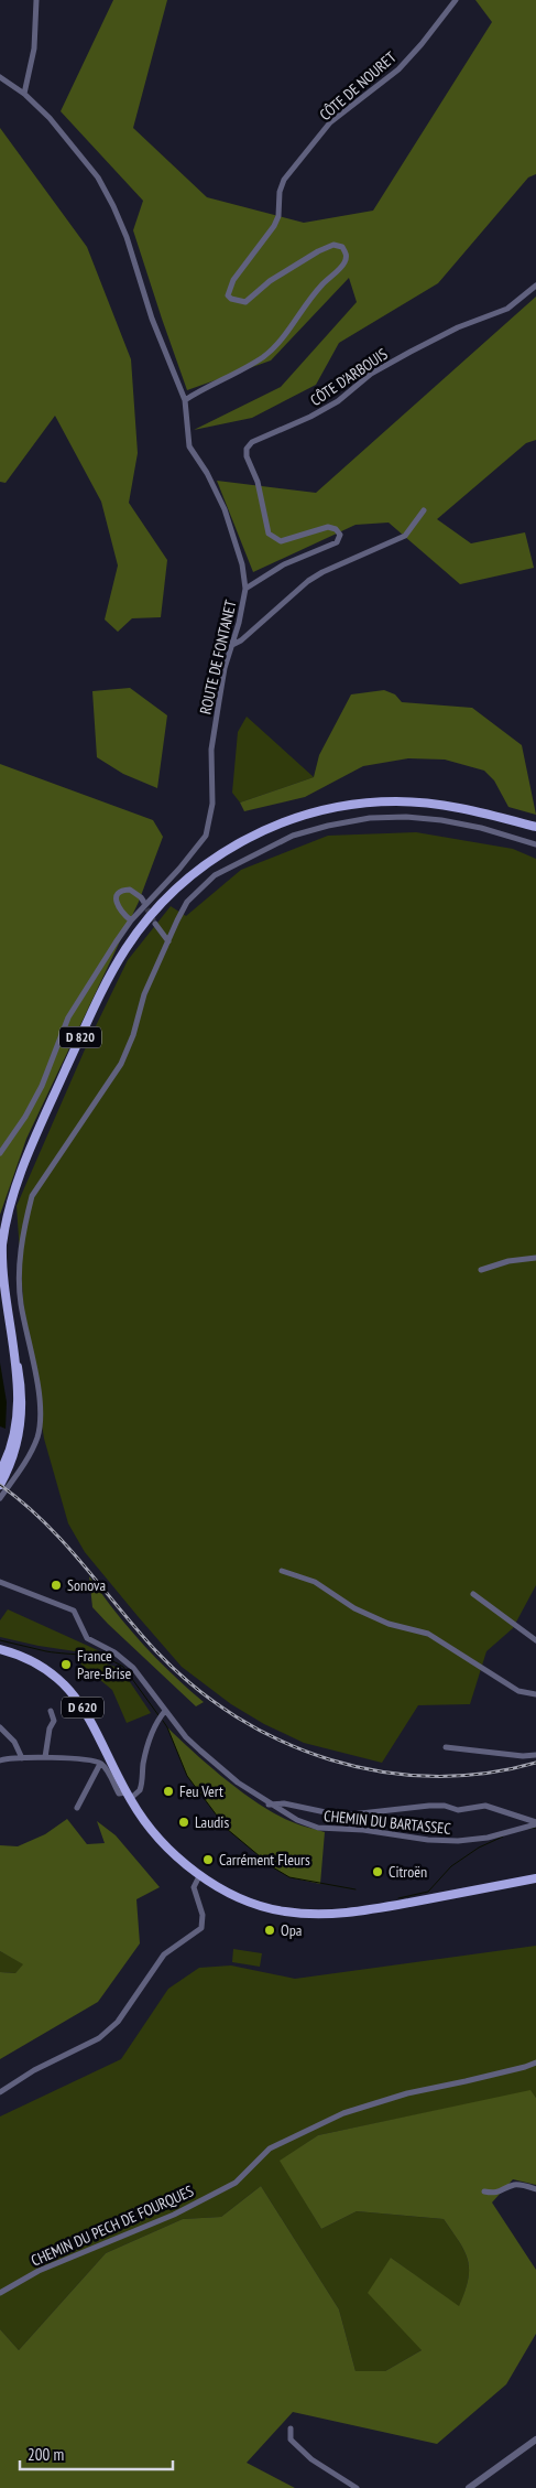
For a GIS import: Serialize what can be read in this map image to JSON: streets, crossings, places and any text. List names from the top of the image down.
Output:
{
  "streets": {
    "main road": ["D 820", "D 620"],
    "street": [
      "CÔTE DE NOURET",
      "CÔTE D'ARBOUIS",
      "ROUTE DE FONTANET",
      "CHEMIN DU BARTASSEC",
      "CHEMIN DU PECH DE FOURQUES"
    ]
  },
  "crossings": [
    ["CÔTE DE NOURET", "ROUTE DE FONTANET"],
    ["CÔTE D'ARBOUIS", "ROUTE DE FONTANET"]
  ],
  "places": [
    "Sonova",
    "France Pare-Brise",
    "Feu Vert",
    "Laudis",
    "Carrément Fleurs",
    "Citroën",
    "Opa"
  ],
  "scale_bar": "200 m"
}
